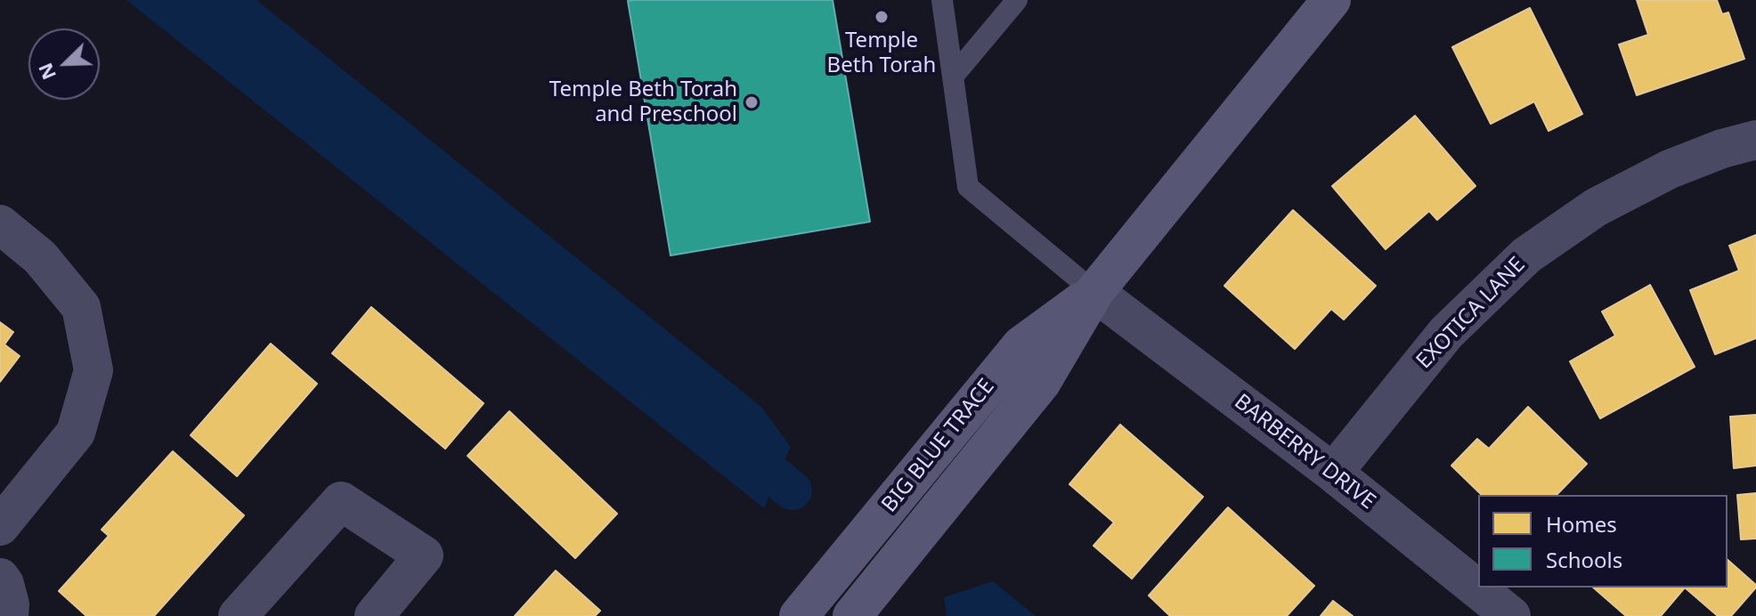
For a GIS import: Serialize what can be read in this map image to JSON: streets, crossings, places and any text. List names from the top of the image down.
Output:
{
  "streets": {
    "street": ["EXOTICA LANE", "BIG BLUE TRACE", "BARBERRY DRIVE"]
  },
  "crossings": [
    ["EXOTICA LANE", "BARBERRY DRIVE"],
    ["BIG BLUE TRACE", "BARBERRY DRIVE"]
  ],
  "places": ["Temple Beth Torah", "Temple Beth Torah and Preschool"],
  "legend": ["Homes", "Schools"],
  "north": "bottom left"
}
